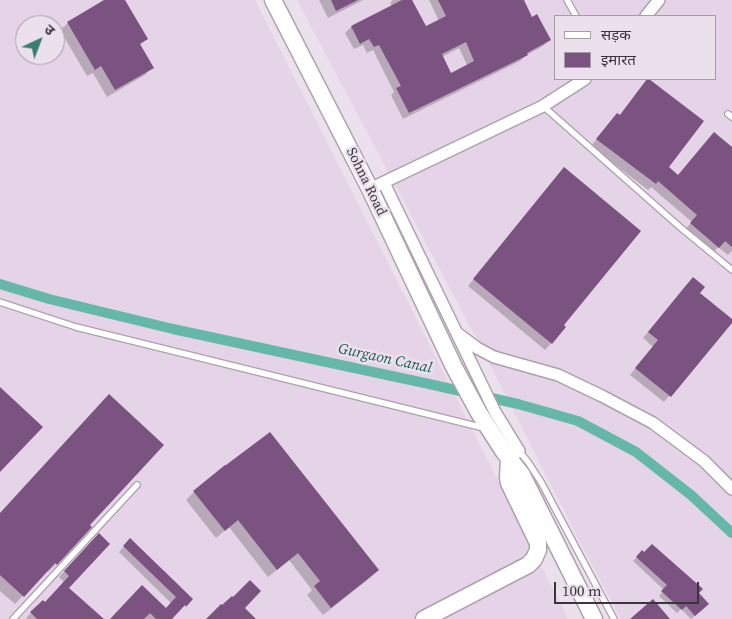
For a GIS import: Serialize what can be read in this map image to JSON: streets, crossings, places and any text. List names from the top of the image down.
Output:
{
  "streets": {
    "main road": ["Sohna Road"]
  },
  "water": ["Gurgaon Canal"],
  "legend": ["सड़क", "इमारत"],
  "scale_bar": "100 m",
  "north": "top right"
}
